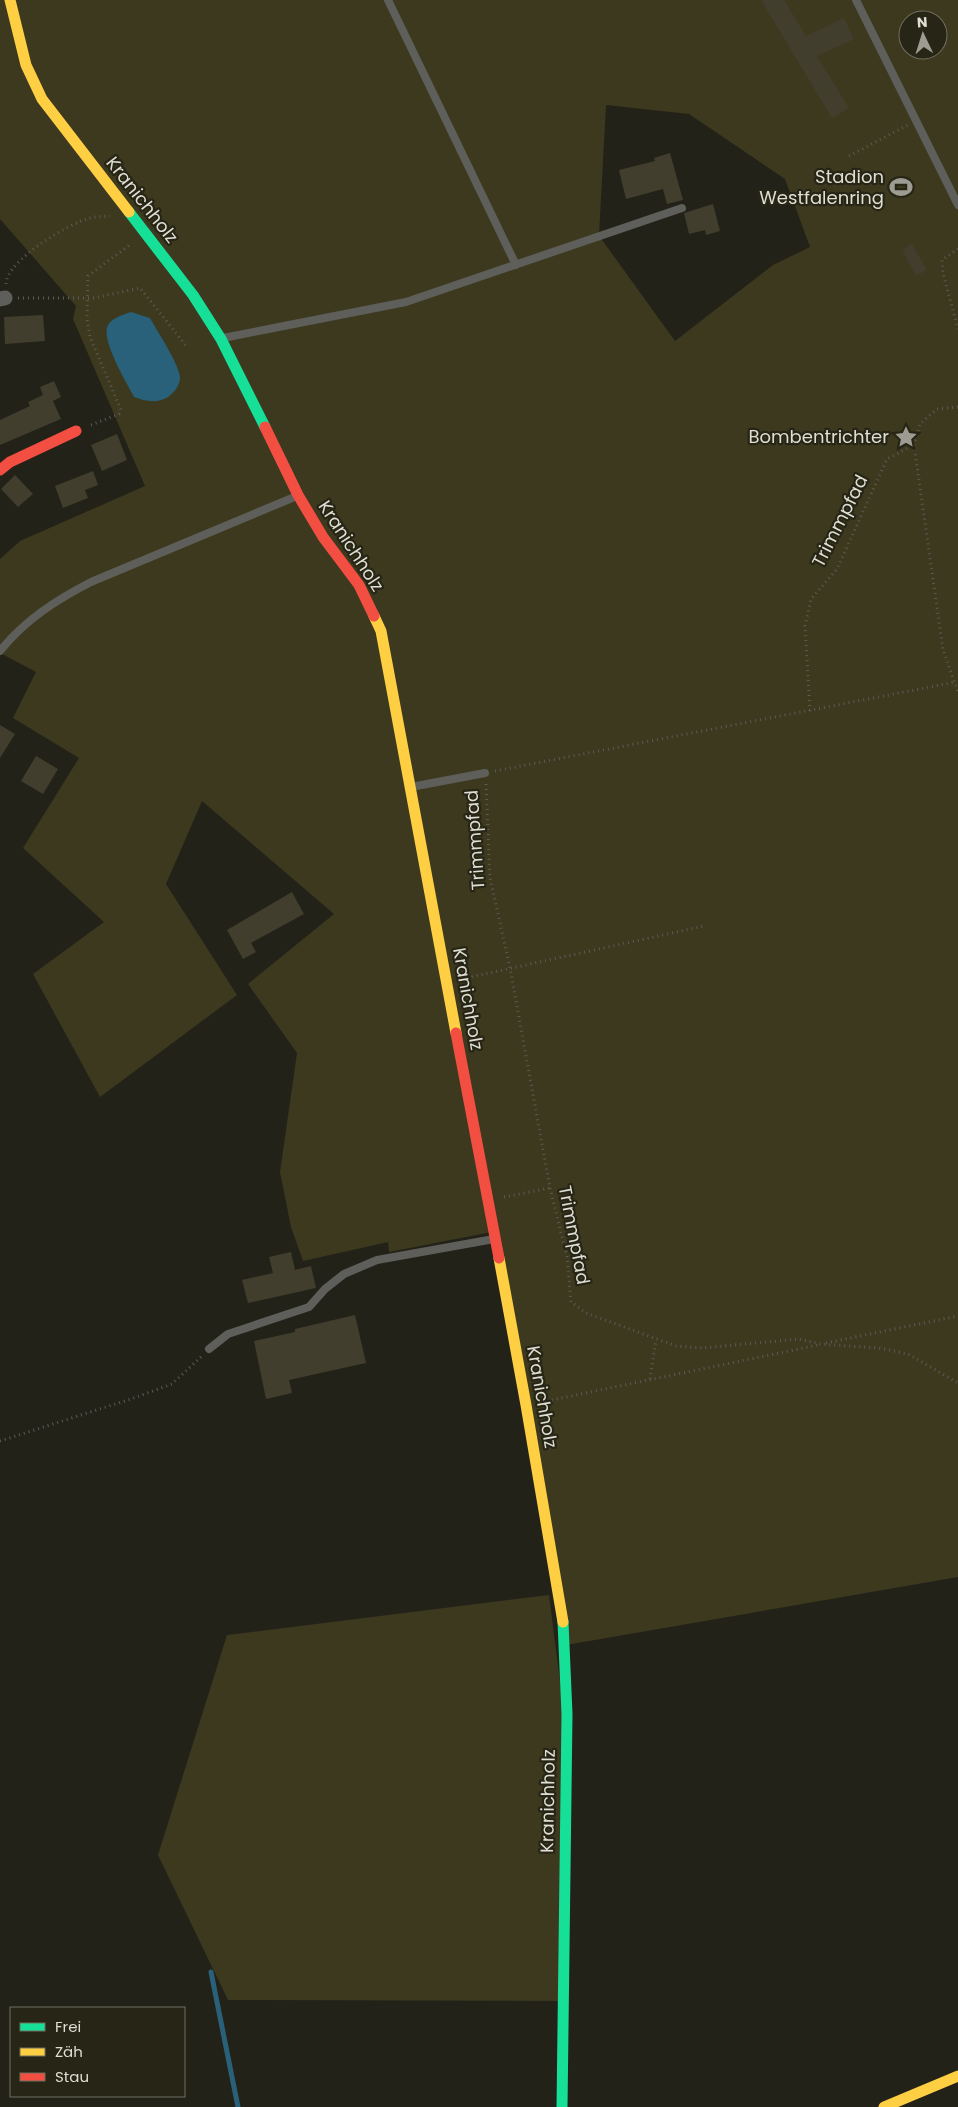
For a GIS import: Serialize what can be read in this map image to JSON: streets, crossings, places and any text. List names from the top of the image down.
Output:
{
  "streets": {
    "street": ["Kranichholz"],
    "lane": ["Trimmpfad"]
  },
  "crossings": [
    ["Kranichholz", "Trimmpfad"]
  ],
  "places": {
    "sports": ["Stadion Westfalenring"],
    "place": ["Bombentrichter"]
  },
  "legend": ["Frei", "Zäh", "Stau"],
  "north": "top"
}
